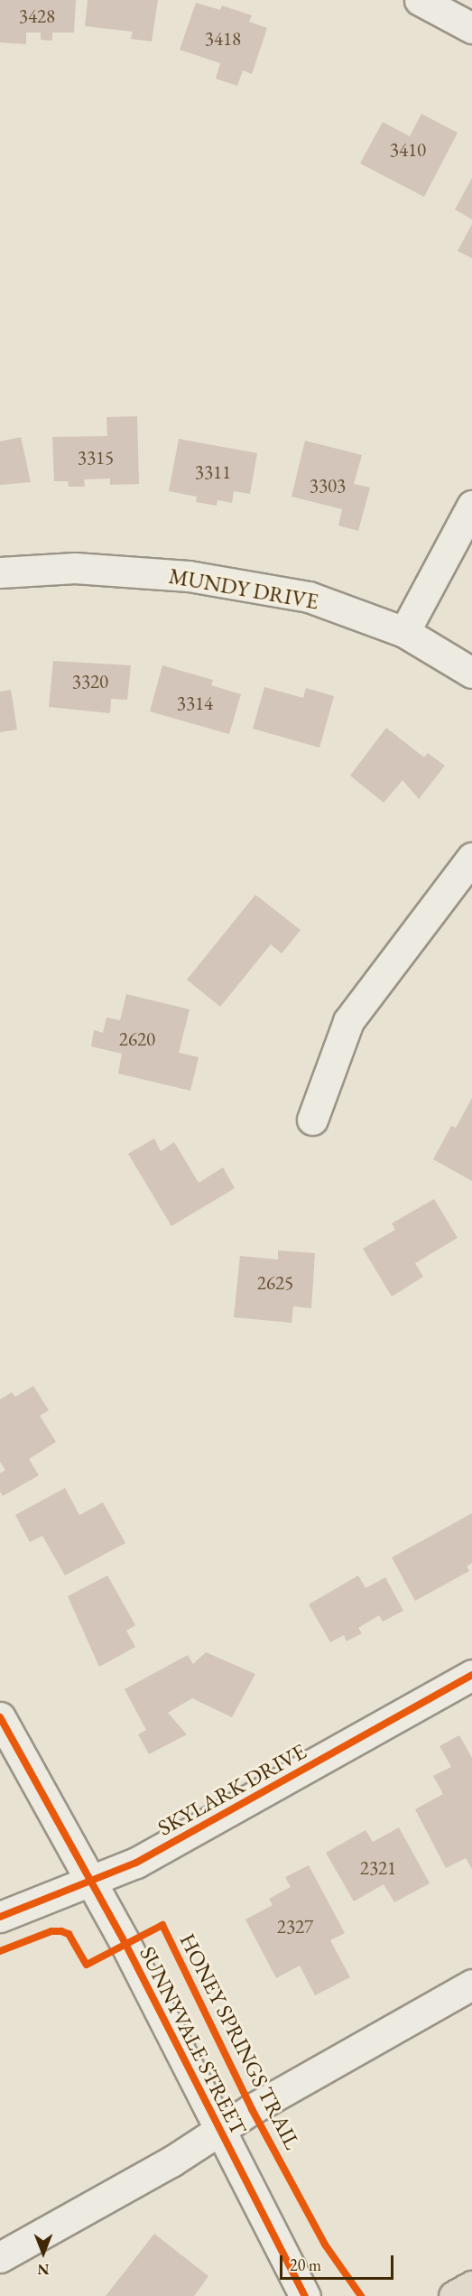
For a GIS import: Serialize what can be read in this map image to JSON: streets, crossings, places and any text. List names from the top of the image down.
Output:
{
  "streets": {
    "street": ["MUNDY DRIVE", "SKYLARK DRIVE", "SUNNYVALE STREET"],
    "cycle path": ["HONEY SPRINGS TRAIL"]
  },
  "crossings": [
    ["SKYLARK DRIVE", "SUNNYVALE STREET"]
  ],
  "house_numbers": [
    "3428",
    "3418",
    "3410",
    "3315",
    "3311",
    "3303",
    "3320",
    "3314",
    "2620",
    "2625",
    "2321",
    "2327"
  ],
  "scale_bar": "20 m",
  "north": "bottom"
}
